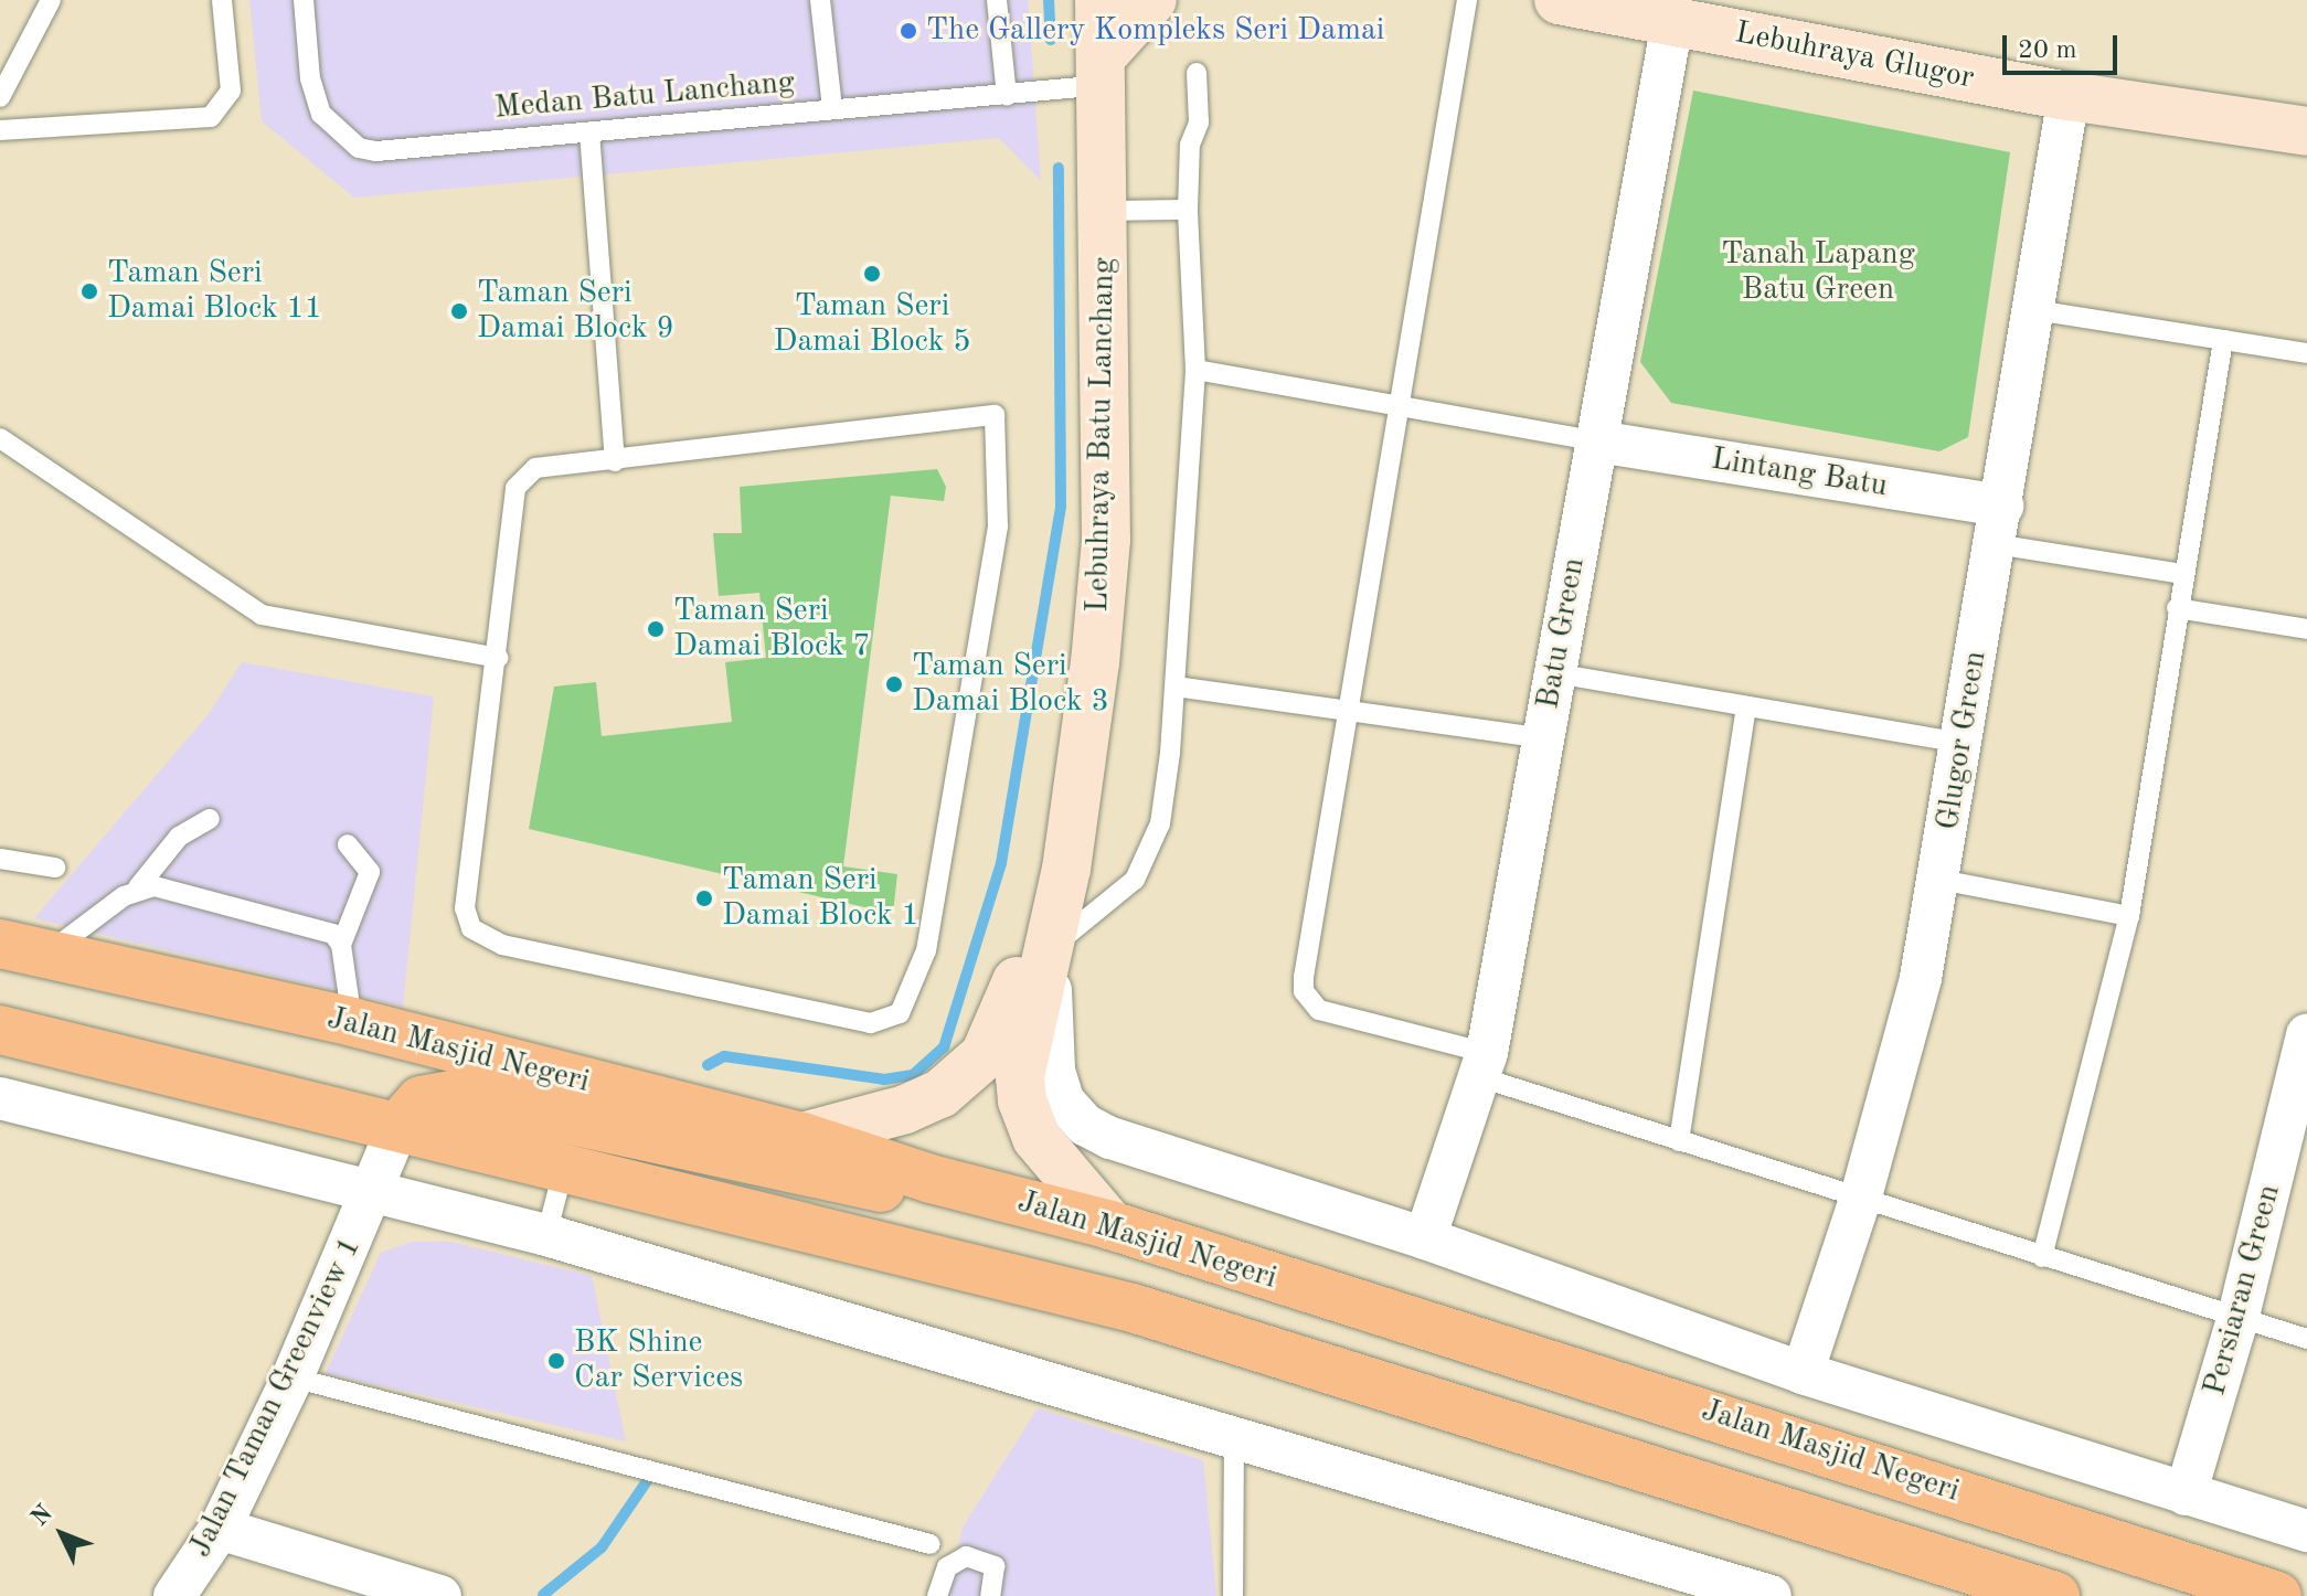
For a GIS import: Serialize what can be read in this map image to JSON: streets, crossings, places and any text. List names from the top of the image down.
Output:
{
  "streets": {
    "highway": ["Jalan Masjid Negeri"],
    "street": [
      "Lebuhraya Glugor",
      "Lebuhraya Batu Lanchang",
      "Lintang Batu",
      "Batu Green",
      "Glugor Green",
      "Persiaran Green",
      "Jalan Taman Greenview 1"
    ],
    "lane": ["Medan Batu Lanchang"]
  },
  "crossings": [
    ["Lebuhraya Glugor", "Batu Green"],
    ["Lebuhraya Glugor", "Glugor Green"],
    ["Medan Batu Lanchang", "Lebuhraya Batu Lanchang"],
    ["Lebuhraya Batu Lanchang", "Jalan Masjid Negeri"],
    ["Lintang Batu", "Batu Green"],
    ["Lintang Batu", "Glugor Green"]
  ],
  "parks": ["Tanah Lapang Batu Green"],
  "places": [
    "The Gallery Kompleks Seri Damai",
    "Taman Seri Damai Block 5",
    "Taman Seri Damai Block 11",
    "Taman Seri Damai Block 9",
    "Taman Seri Damai Block 7",
    "Taman Seri Damai Block 3",
    "Taman Seri Damai Block 1",
    "BK Shine Car Services"
  ],
  "scale_bar": "20 m",
  "north": "top left"
}
